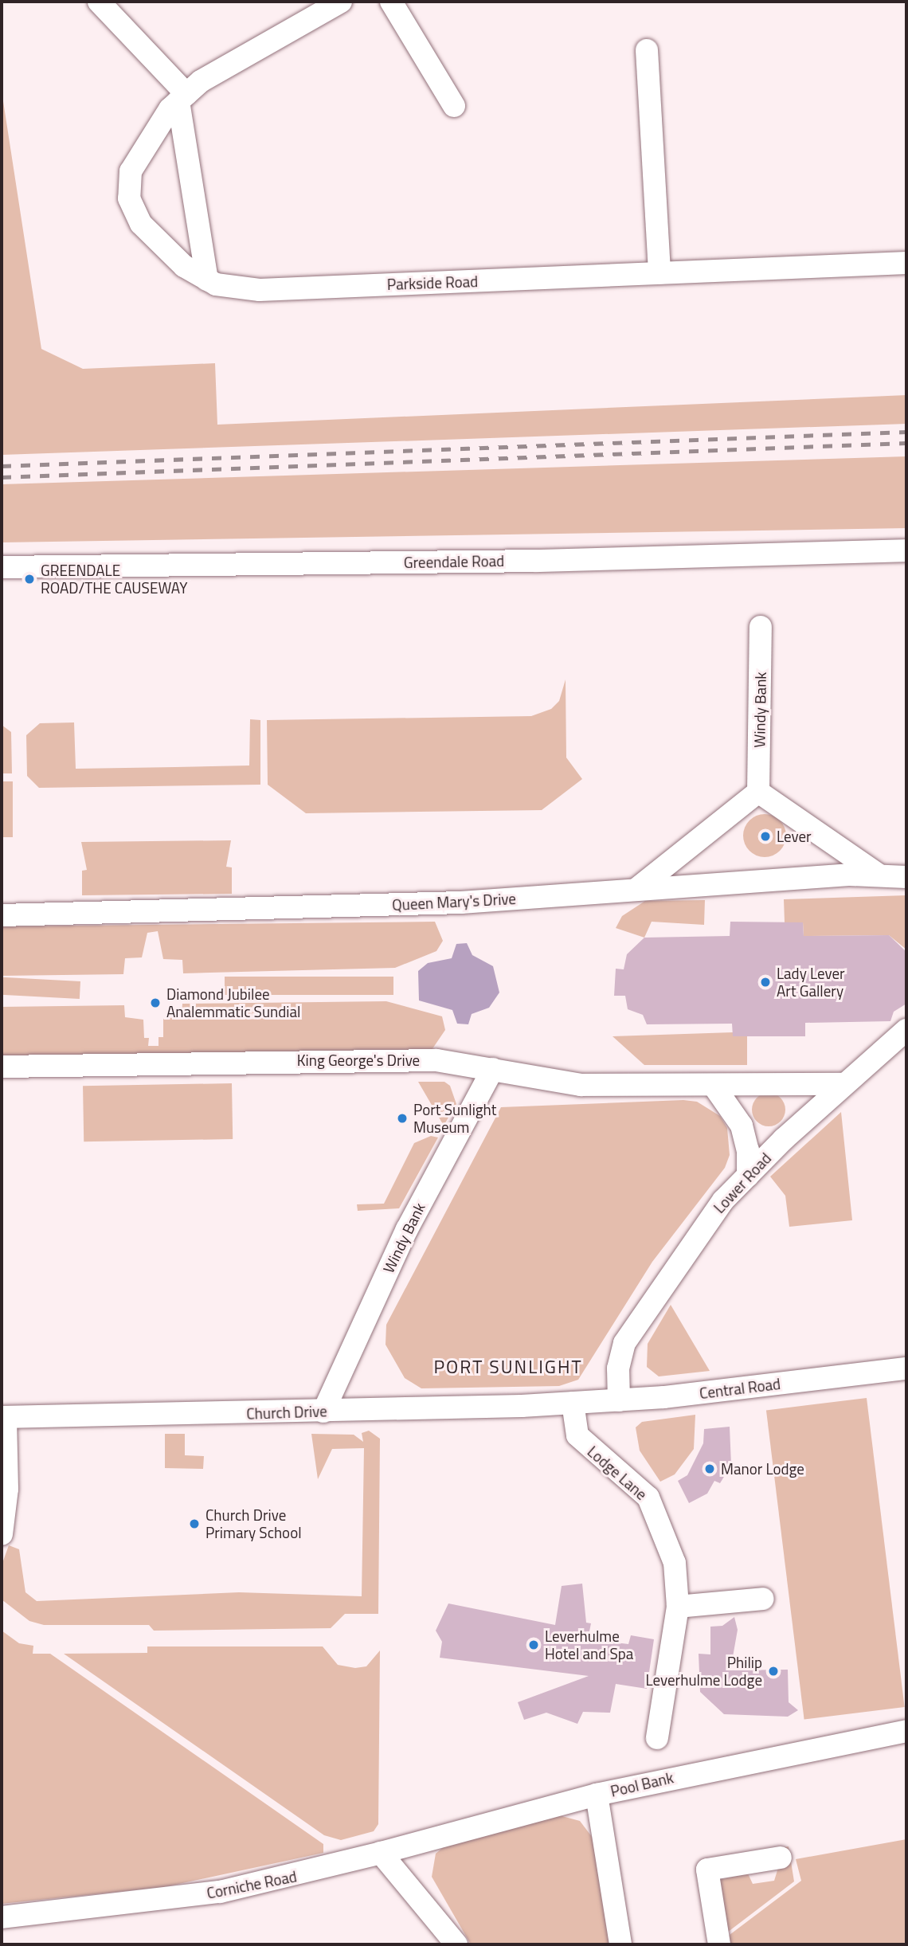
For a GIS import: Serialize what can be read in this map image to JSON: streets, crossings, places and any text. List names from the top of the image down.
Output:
{
  "streets": {
    "street": [
      "Parkside Road",
      "Greendale Road",
      "Windy Bank",
      "Queen Mary's Drive",
      "King George's Drive",
      "Lower Road",
      "Central Road",
      "Church Drive",
      "Lodge Lane",
      "Pool Bank",
      "Corniche Road"
    ]
  },
  "crossings": [
    ["Windy Bank", "King George's Drive"],
    ["Windy Bank", "Church Drive"],
    ["King George's Drive", "Lower Road"],
    ["Lower Road", "Central Road"],
    ["Central Road", "Church Drive"],
    ["Central Road", "Lodge Lane"],
    ["Church Drive", "Lodge Lane"],
    ["Pool Bank", "Corniche Road"]
  ],
  "districts": ["PORT SUNLIGHT"],
  "places": [
    "GREENDALE ROAD/THE CAUSEWAY",
    "Lever",
    "Lady Lever Art Gallery",
    "Diamond Jubilee Analemmatic Sundial",
    "Port Sunlight Museum",
    "Manor Lodge",
    "Church Drive Primary School",
    "Leverhulme Hotel and Spa",
    "Philip Leverhulme Lodge"
  ]
}
